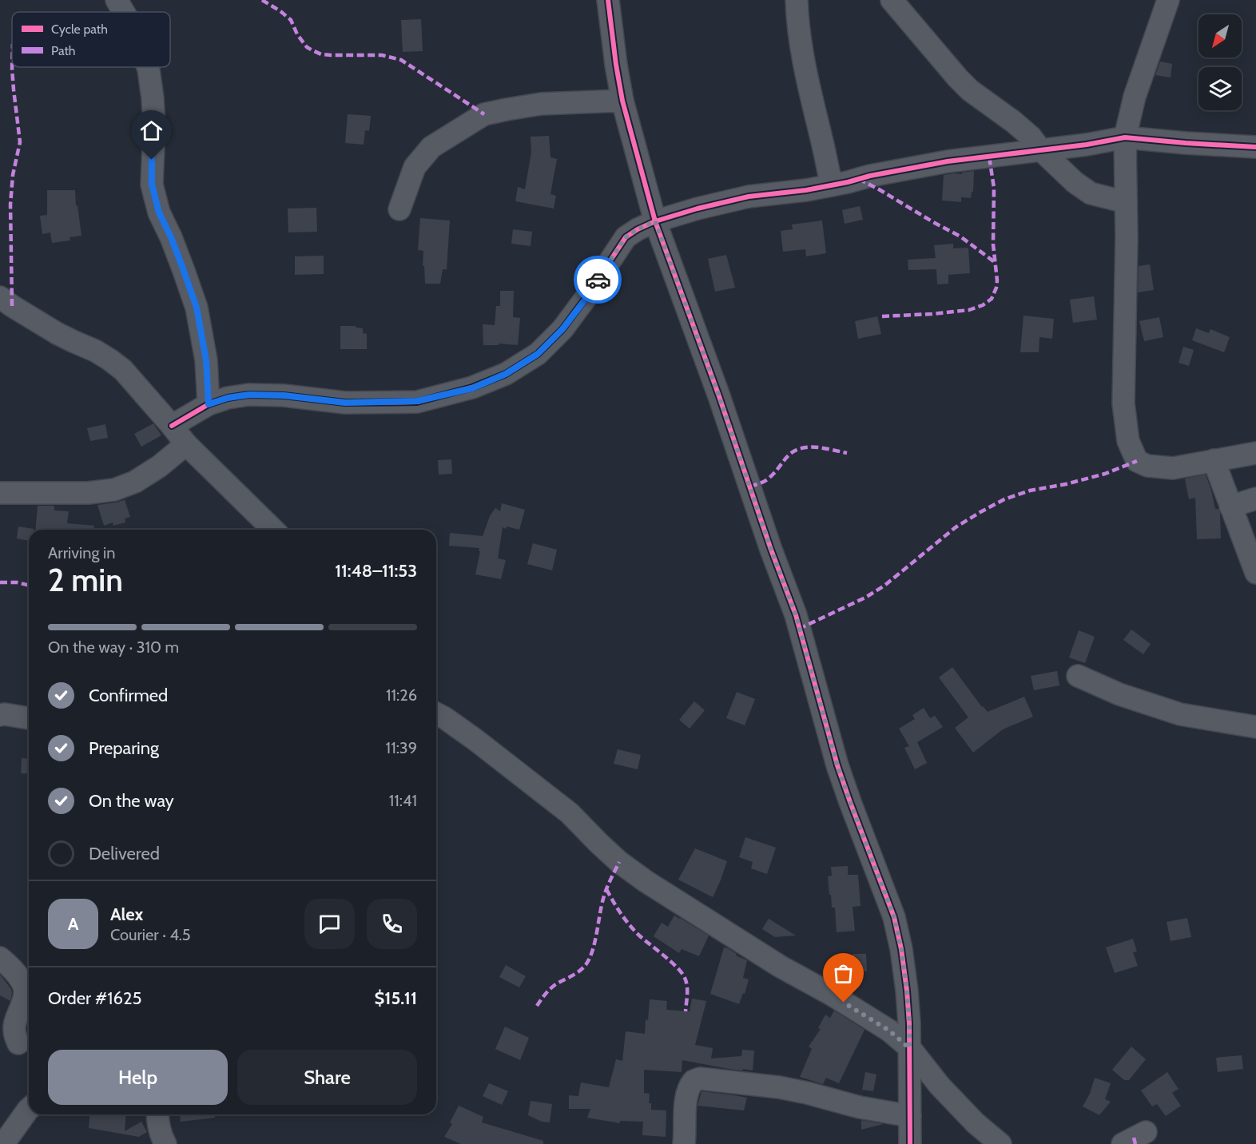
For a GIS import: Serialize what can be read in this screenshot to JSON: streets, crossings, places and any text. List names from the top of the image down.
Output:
{
  "legend": ["Cycle path", "Path"],
  "north": "bottom left",
  "page": {
    "heading": ["2 min", "Arriving in", "11:48–11:53"],
    "panel": [
      "Alex",
      "Courier · 4.5",
      "Order #1625",
      "$15.11"
    ],
    "bar": "On the way · 310 m",
    "list": [
      ["Confirmed", "11:26"],
      ["Preparing", "11:39"],
      ["On the way", "11:41"],
      "Delivered"
    ],
    "round": "A",
    "buttons": ["Help", "Share"]
  }
}
